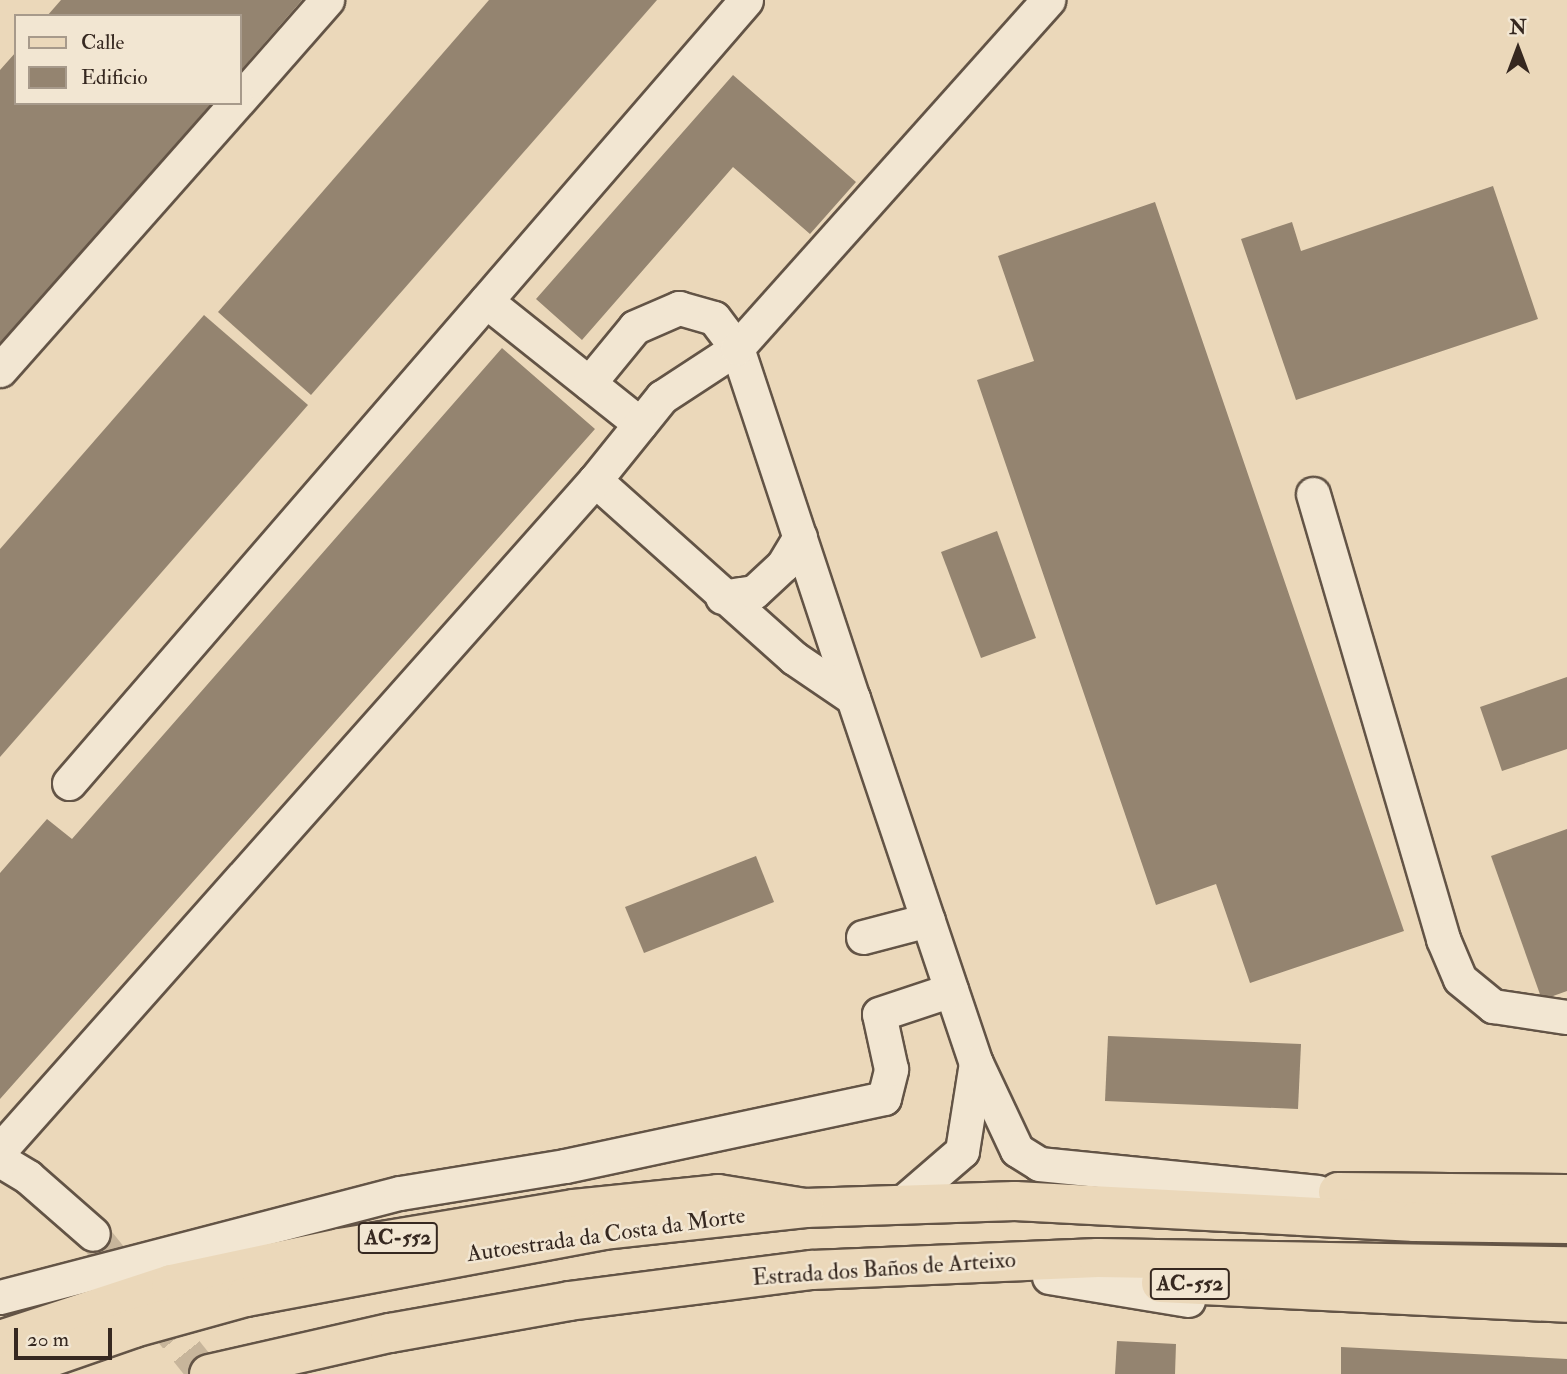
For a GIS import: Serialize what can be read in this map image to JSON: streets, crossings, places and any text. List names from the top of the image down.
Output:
{
  "streets": {
    "main road": ["Autoestrada da Costa da Morte", "AC-552", "Estrada dos Baños de Arteixo"]
  },
  "crossings": [
    ["Autoestrada da Costa da Morte", "AC-552"],
    ["AC-552", "Estrada dos Baños de Arteixo"]
  ],
  "legend": ["Calle", "Edificio"],
  "scale_bar": "20 m",
  "north": "top"
}
